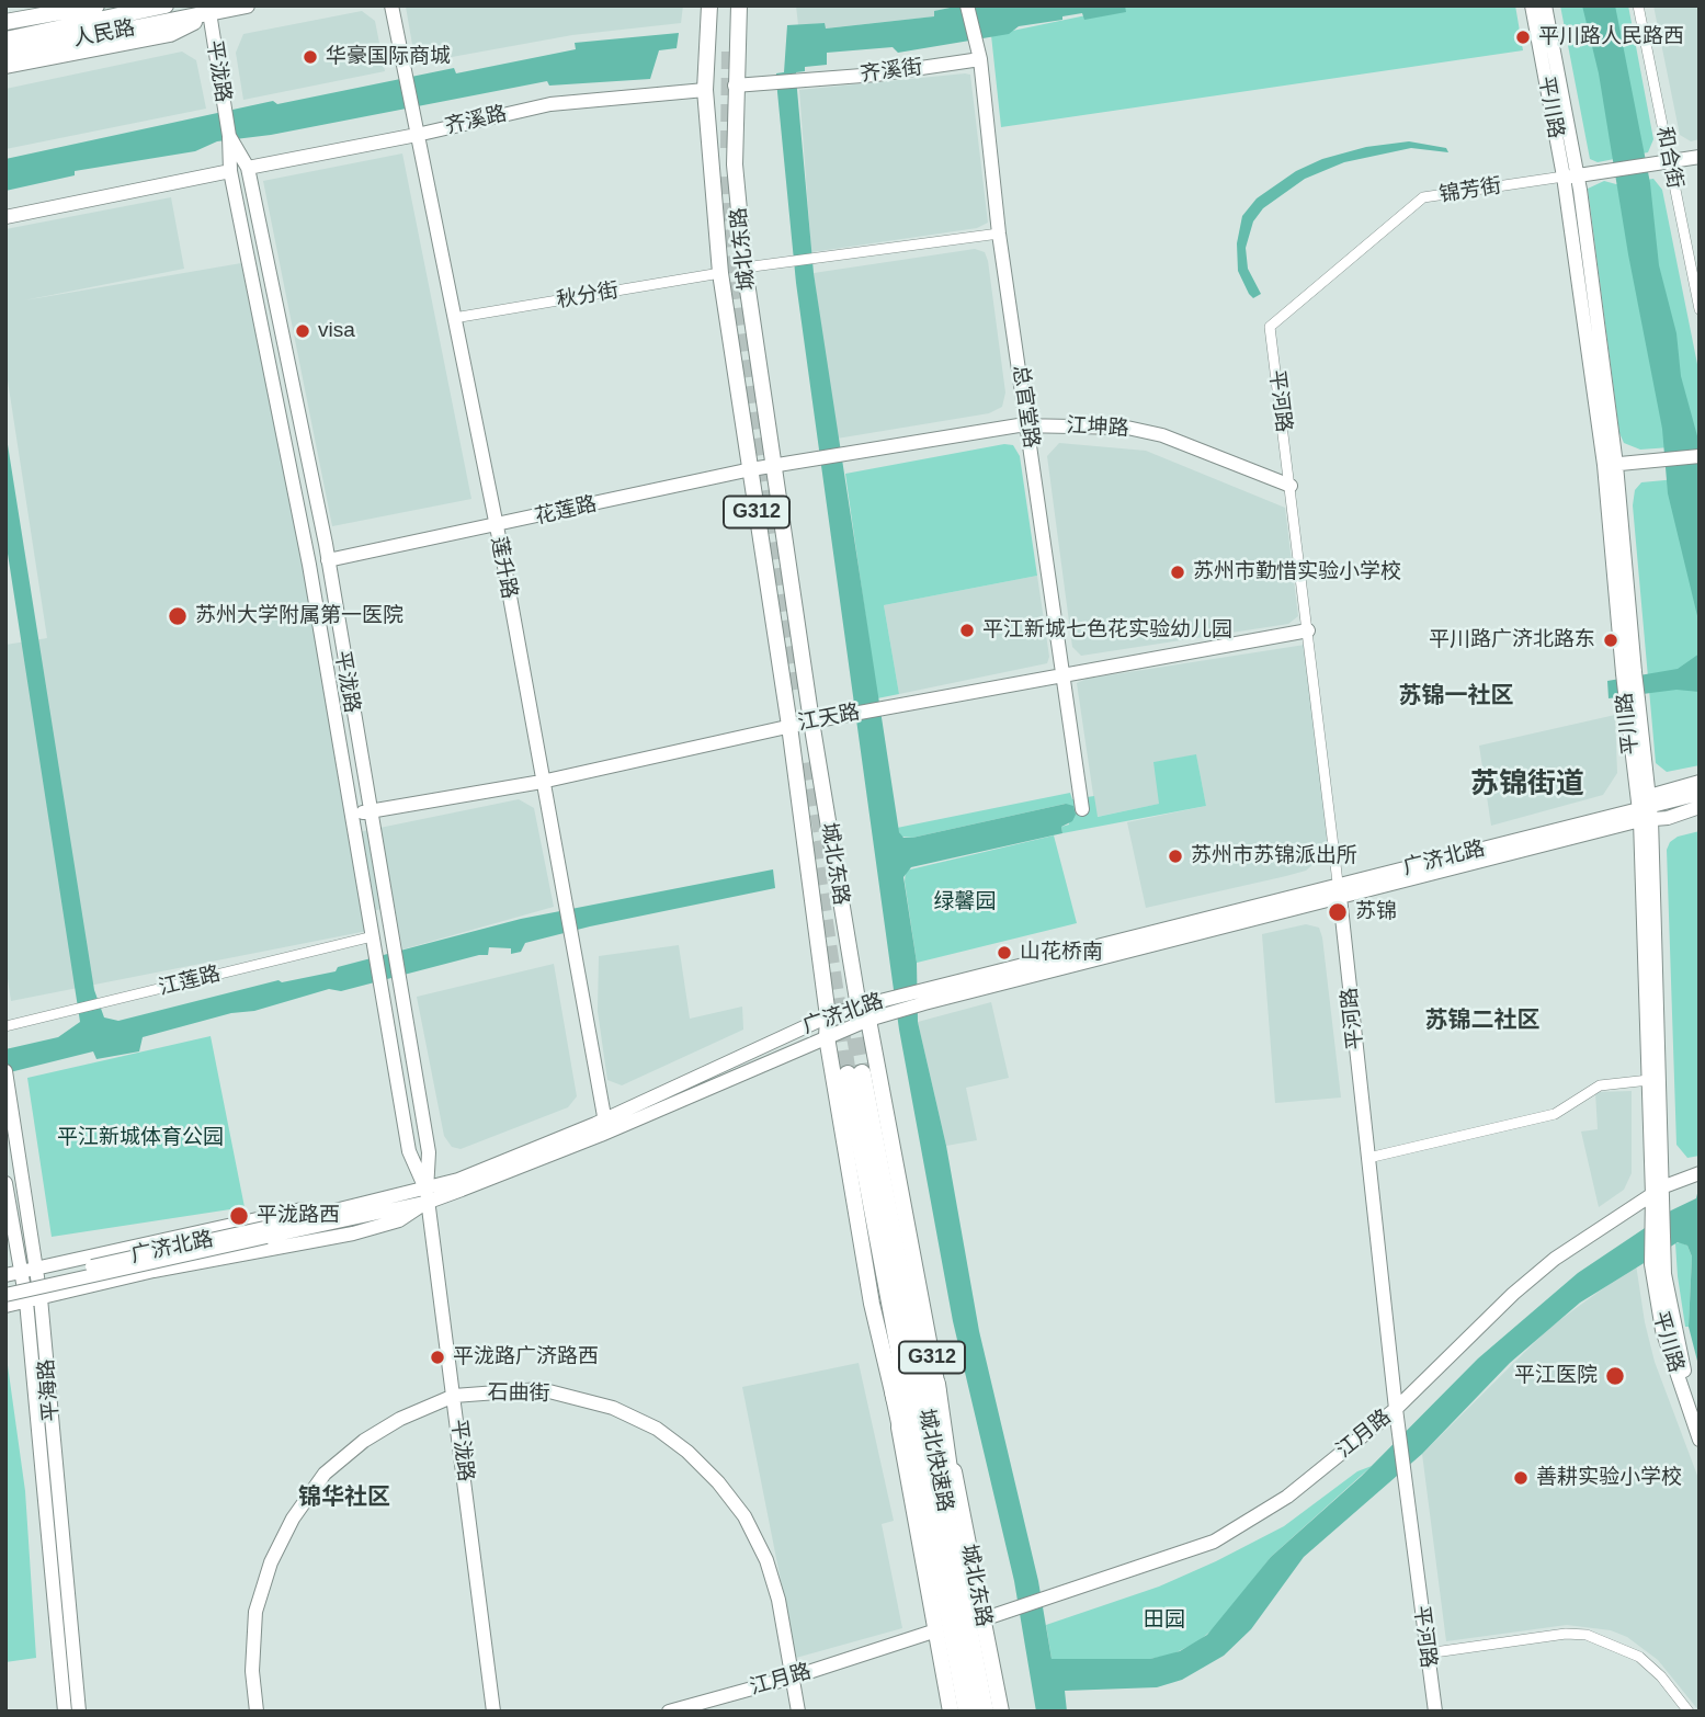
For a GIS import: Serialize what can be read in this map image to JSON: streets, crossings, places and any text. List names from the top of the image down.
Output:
{
  "streets": {
    "highway": ["城北快速路"],
    "main road": ["人民路", "城北东路", "G312"],
    "street": [
      "平泷路",
      "齐溪街",
      "平川路",
      "齐溪路",
      "和合街",
      "锦芳街",
      "秋分街",
      "平河路",
      "总官堂路",
      "江坤路",
      "花莲路",
      "莲升路",
      "江天路",
      "广济北路",
      "江莲路",
      "平海路",
      "石曲街",
      "江月路"
    ]
  },
  "crossings": [
    ["人民路", "平泷路"],
    ["平泷路", "齐溪路"],
    ["平泷路", "花莲路"],
    ["平泷路", "江天路"],
    ["平泷路", "广济北路"],
    ["平泷路", "江莲路"],
    ["平泷路", "石曲街"],
    ["齐溪街", "城北东路"],
    ["齐溪街", "总官堂路"],
    ["平川路", "锦芳街"],
    ["平川路", "广济北路"],
    ["平川路", "江月路"],
    ["齐溪路", "城北东路"],
    ["齐溪路", "莲升路"],
    ["和合街", "锦芳街"],
    ["锦芳街", "平河路"],
    ["城北东路", "秋分街"],
    ["城北东路", "花莲路"],
    ["城北东路", "江天路"],
    ["城北东路", "广济北路"],
    ["城北东路", "江月路"],
    ["秋分街", "莲升路"],
    ["平河路", "江坤路"],
    ["平河路", "江天路"],
    ["平河路", "广济北路"],
    ["平河路", "江月路"],
    ["总官堂路", "江坤路"],
    ["总官堂路", "江天路"],
    ["江坤路", "花莲路"],
    ["花莲路", "莲升路"],
    ["莲升路", "江天路"],
    ["莲升路", "广济北路"],
    ["石曲街", "江月路"]
  ],
  "districts": [
    "苏锦一社区",
    "苏锦街道",
    "苏锦二社区",
    "锦华社区"
  ],
  "parks": ["绿馨园", "平江新城体育公园", "田园"],
  "places": [
    "平川路人民路西",
    "华豪国际商城",
    "visa",
    "苏州市勤惜实验小学校",
    "苏州大学附属第一医院",
    "平江新城七色花实验幼儿园",
    "平川路广济北路东",
    "苏州市苏锦派出所",
    "苏锦",
    "山花桥南",
    "平泷路西",
    "平泷路广济路西",
    "平江医院",
    "善耕实验小学校"
  ]
}
